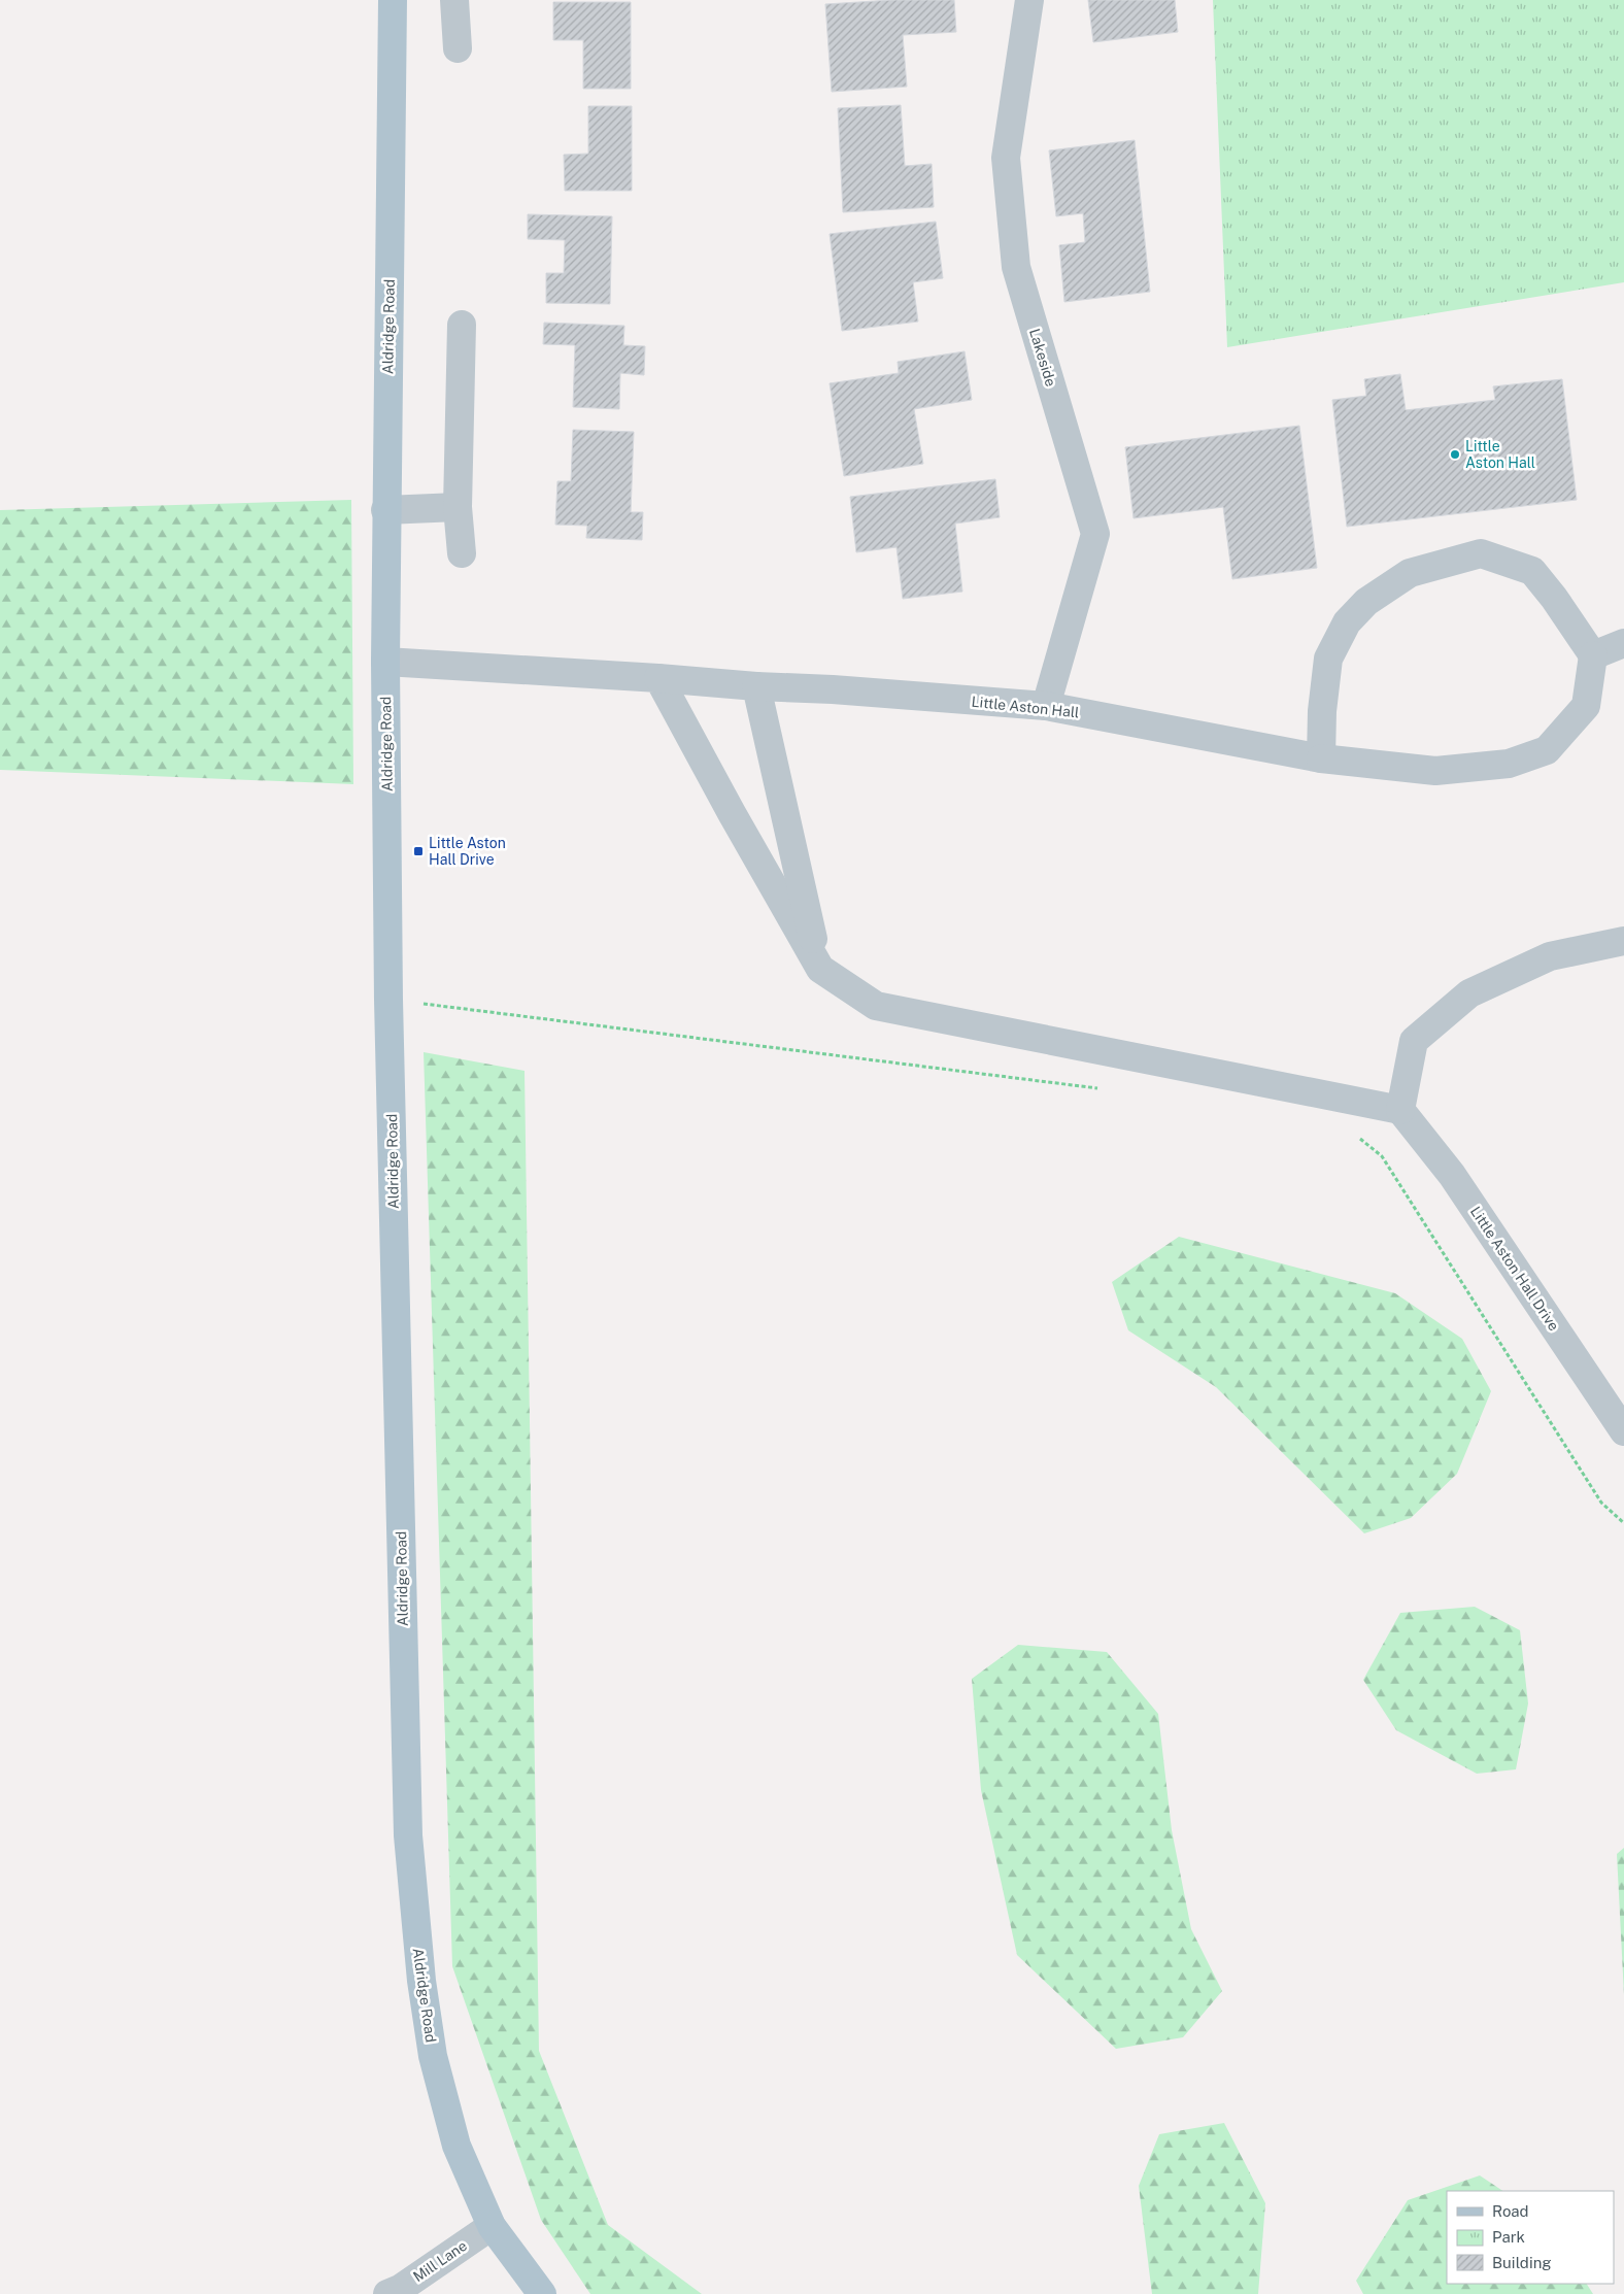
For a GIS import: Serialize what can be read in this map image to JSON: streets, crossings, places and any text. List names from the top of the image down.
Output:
{
  "streets": {
    "main road": ["Aldridge Road"],
    "street": [
      "Lakeside",
      "Little Aston Hall",
      "Little Aston Hall Drive",
      "Mill Lane"
    ]
  },
  "crossings": [
    ["Aldridge Road", "Little Aston Hall"],
    ["Aldridge Road", "Mill Lane"],
    ["Lakeside", "Little Aston Hall"]
  ],
  "places": {
    "other": ["Little Aston Hall"],
    "transit": ["Little Aston Hall Drive"]
  },
  "legend": ["Road", "Park", "Building"]
}
